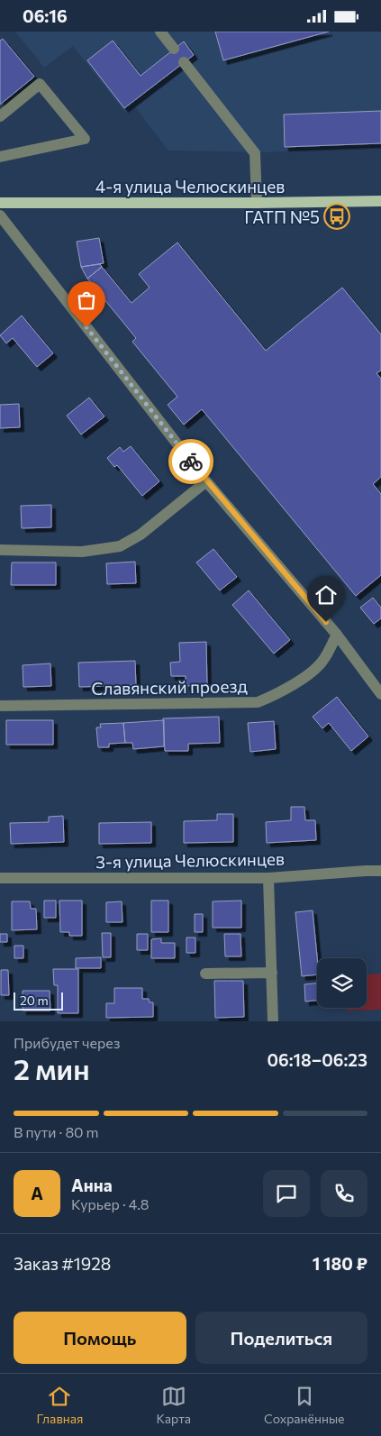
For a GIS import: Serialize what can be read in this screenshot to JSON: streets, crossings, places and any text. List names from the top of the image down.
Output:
{
  "streets": {
    "main road": ["4-я улица Челюскинцев"],
    "street": ["Славянский проезд", "3-я улица Челюскинцев"]
  },
  "places": {
    "bus stop": ["ГАТП №5"]
  },
  "scale_bar": "20 m",
  "page": {
    "status": "06:16",
    "scale": "20 m",
    "heading": ["2 мин", "Прибудет через", "06:18–06:23"],
    "panel": [
      "Анна",
      "Курьер · 4.8",
      "Заказ #1928",
      "1 180 ₽"
    ],
    "bar": "В пути · 80 m",
    "round": "А",
    "buttons": ["Помощь", "Поделиться"],
    "tabs": ["Главная", "Карта", "Сохранённые"]
  }
}
